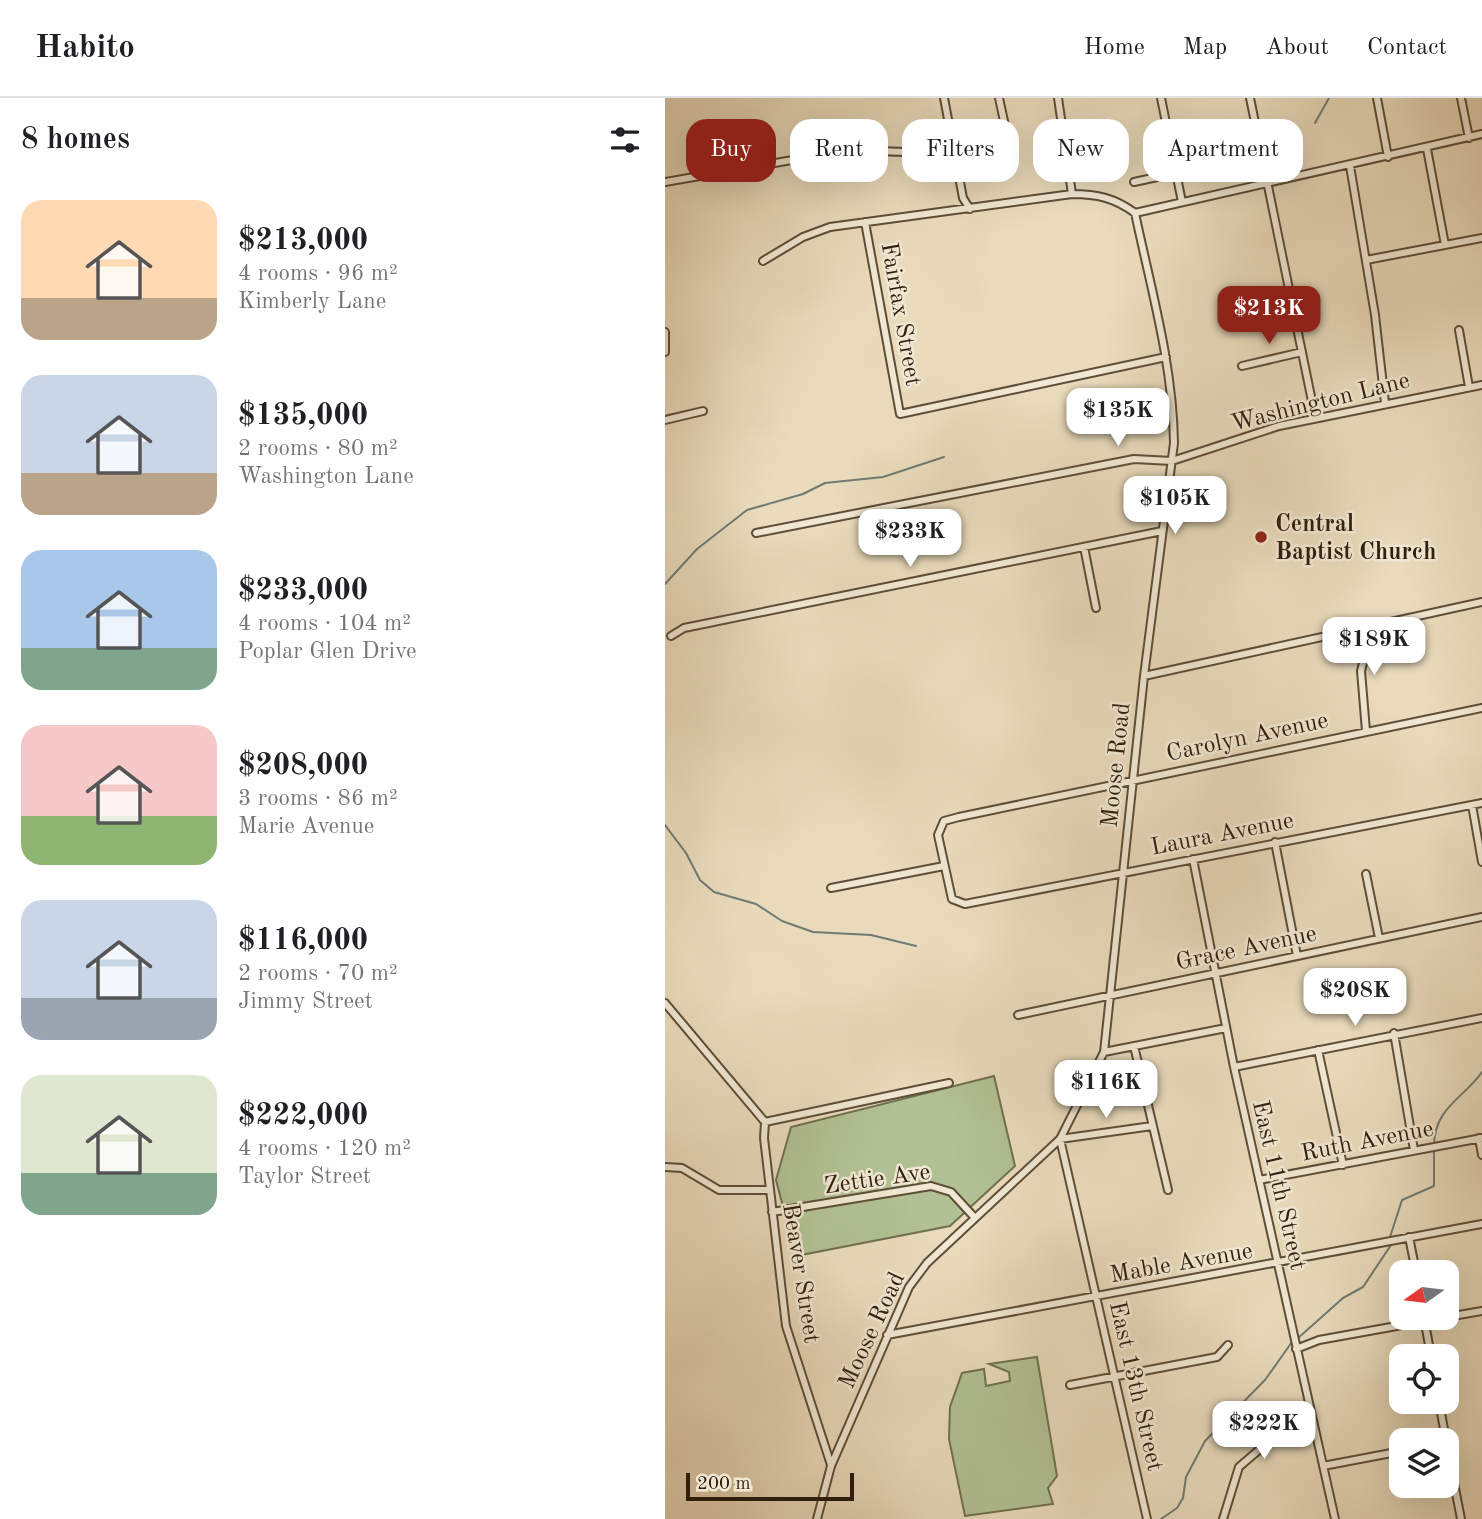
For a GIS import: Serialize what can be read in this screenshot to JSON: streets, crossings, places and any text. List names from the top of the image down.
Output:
{
  "streets": {
    "street": [
      "Fairfax Street",
      "Washington Lane",
      "Carolyn Avenue",
      "Moose Road",
      "Laura Avenue",
      "Grace Avenue",
      "Ruth Avenue",
      "Zettie Ave",
      "East 11th Street",
      "Mable Avenue",
      "Beaver Street",
      "East 13th Street"
    ]
  },
  "crossings": [
    ["Fairfax Street", "Moose Road"],
    ["Washington Lane", "Moose Road"],
    ["Carolyn Avenue", "Moose Road"],
    ["Carolyn Avenue", "Laura Avenue"],
    ["Moose Road", "Laura Avenue"],
    ["Moose Road", "Grace Avenue"],
    ["Moose Road", "Zettie Ave"],
    ["Moose Road", "Mable Avenue"],
    ["Moose Road", "Beaver Street"],
    ["Moose Road", "East 13th Street"],
    ["Laura Avenue", "East 11th Street"],
    ["Grace Avenue", "East 11th Street"],
    ["Ruth Avenue", "East 11th Street"],
    ["Zettie Ave", "Beaver Street"],
    ["East 11th Street", "Mable Avenue"],
    ["Mable Avenue", "East 13th Street"]
  ],
  "places": ["Central Baptist Church"],
  "scale_bar": "200 m",
  "north": "left",
  "page": {
    "header": "Habito",
    "nav": [
      "Home",
      "Map",
      "About",
      "Contact"
    ],
    "heading": "8 homes",
    "chip": [
      "Buy",
      "Rent",
      "Filters",
      "New",
      "Apartment"
    ],
    "list": [
      {
        "name": "$213,000",
        "note": "4 rooms · 96 m² · Kimberly Lane"
      },
      {
        "name": "$135,000",
        "note": "2 rooms · 80 m² · Washington Lane"
      },
      {
        "name": "$233,000",
        "note": "4 rooms · 104 m² · Poplar Glen Drive"
      },
      {
        "name": "$208,000",
        "note": "3 rooms · 86 m² · Marie Avenue"
      },
      {
        "name": "$116,000",
        "note": "2 rooms · 70 m² · Jimmy Street"
      },
      {
        "name": "$222,000",
        "note": "4 rooms · 120 m² · Taylor Street"
      }
    ],
    "price": [
      "$213K",
      "$135K",
      "$105K",
      "$233K",
      "$189K",
      "$208K",
      "$116K",
      "$222K"
    ],
    "scale": "200 m"
  }
}
